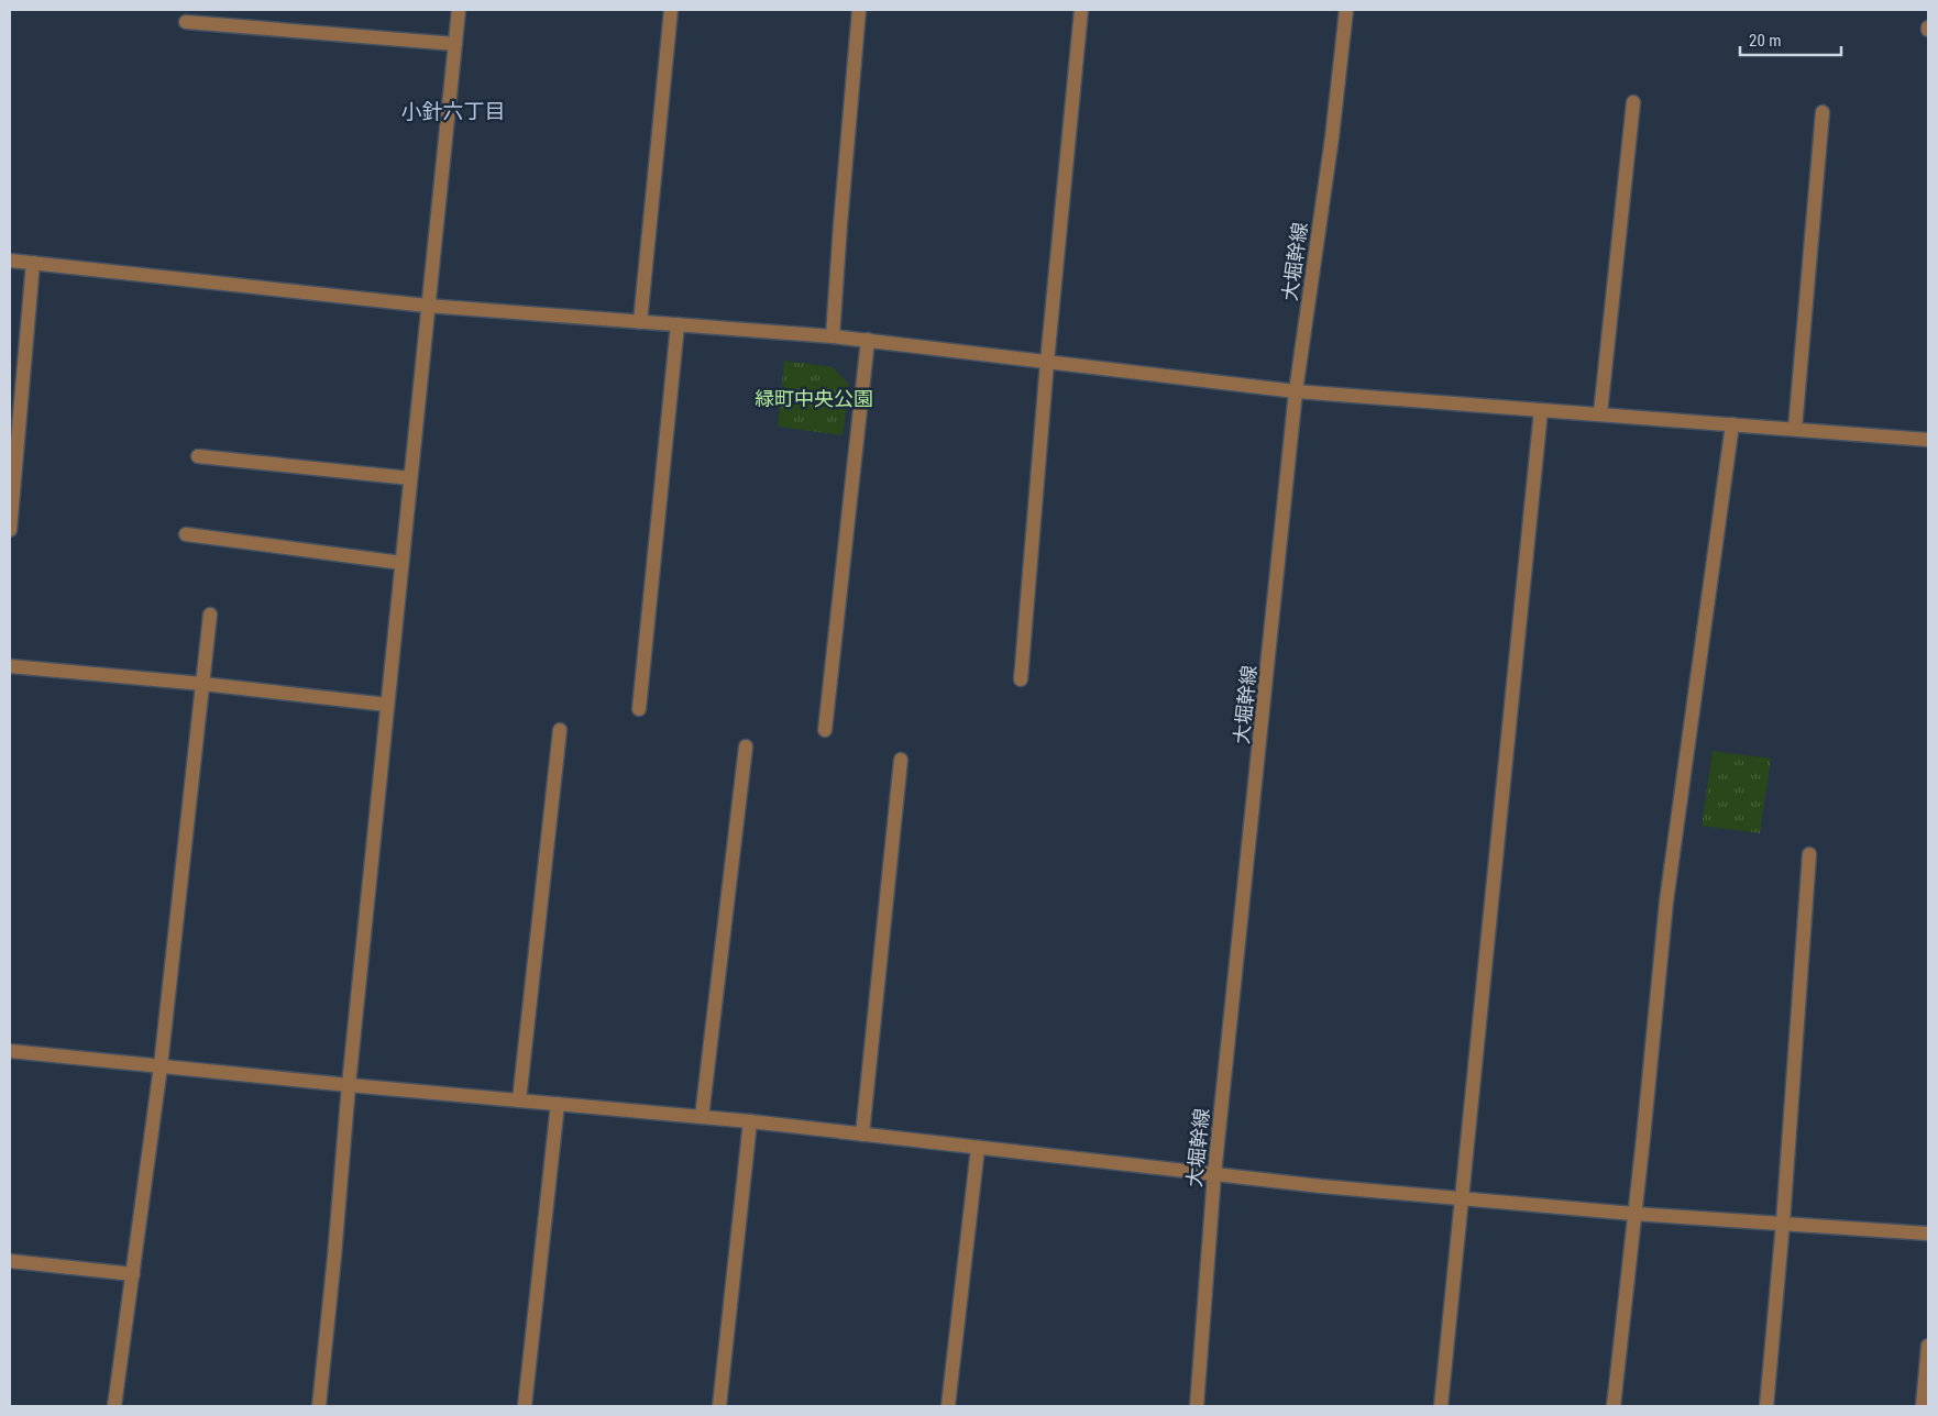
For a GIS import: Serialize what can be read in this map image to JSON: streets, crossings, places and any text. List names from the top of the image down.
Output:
{
  "streets": {
    "street": ["大堀幹線"]
  },
  "districts": ["小針六丁目"],
  "parks": ["緑町中央公園"],
  "scale_bar": "20 m"
}
